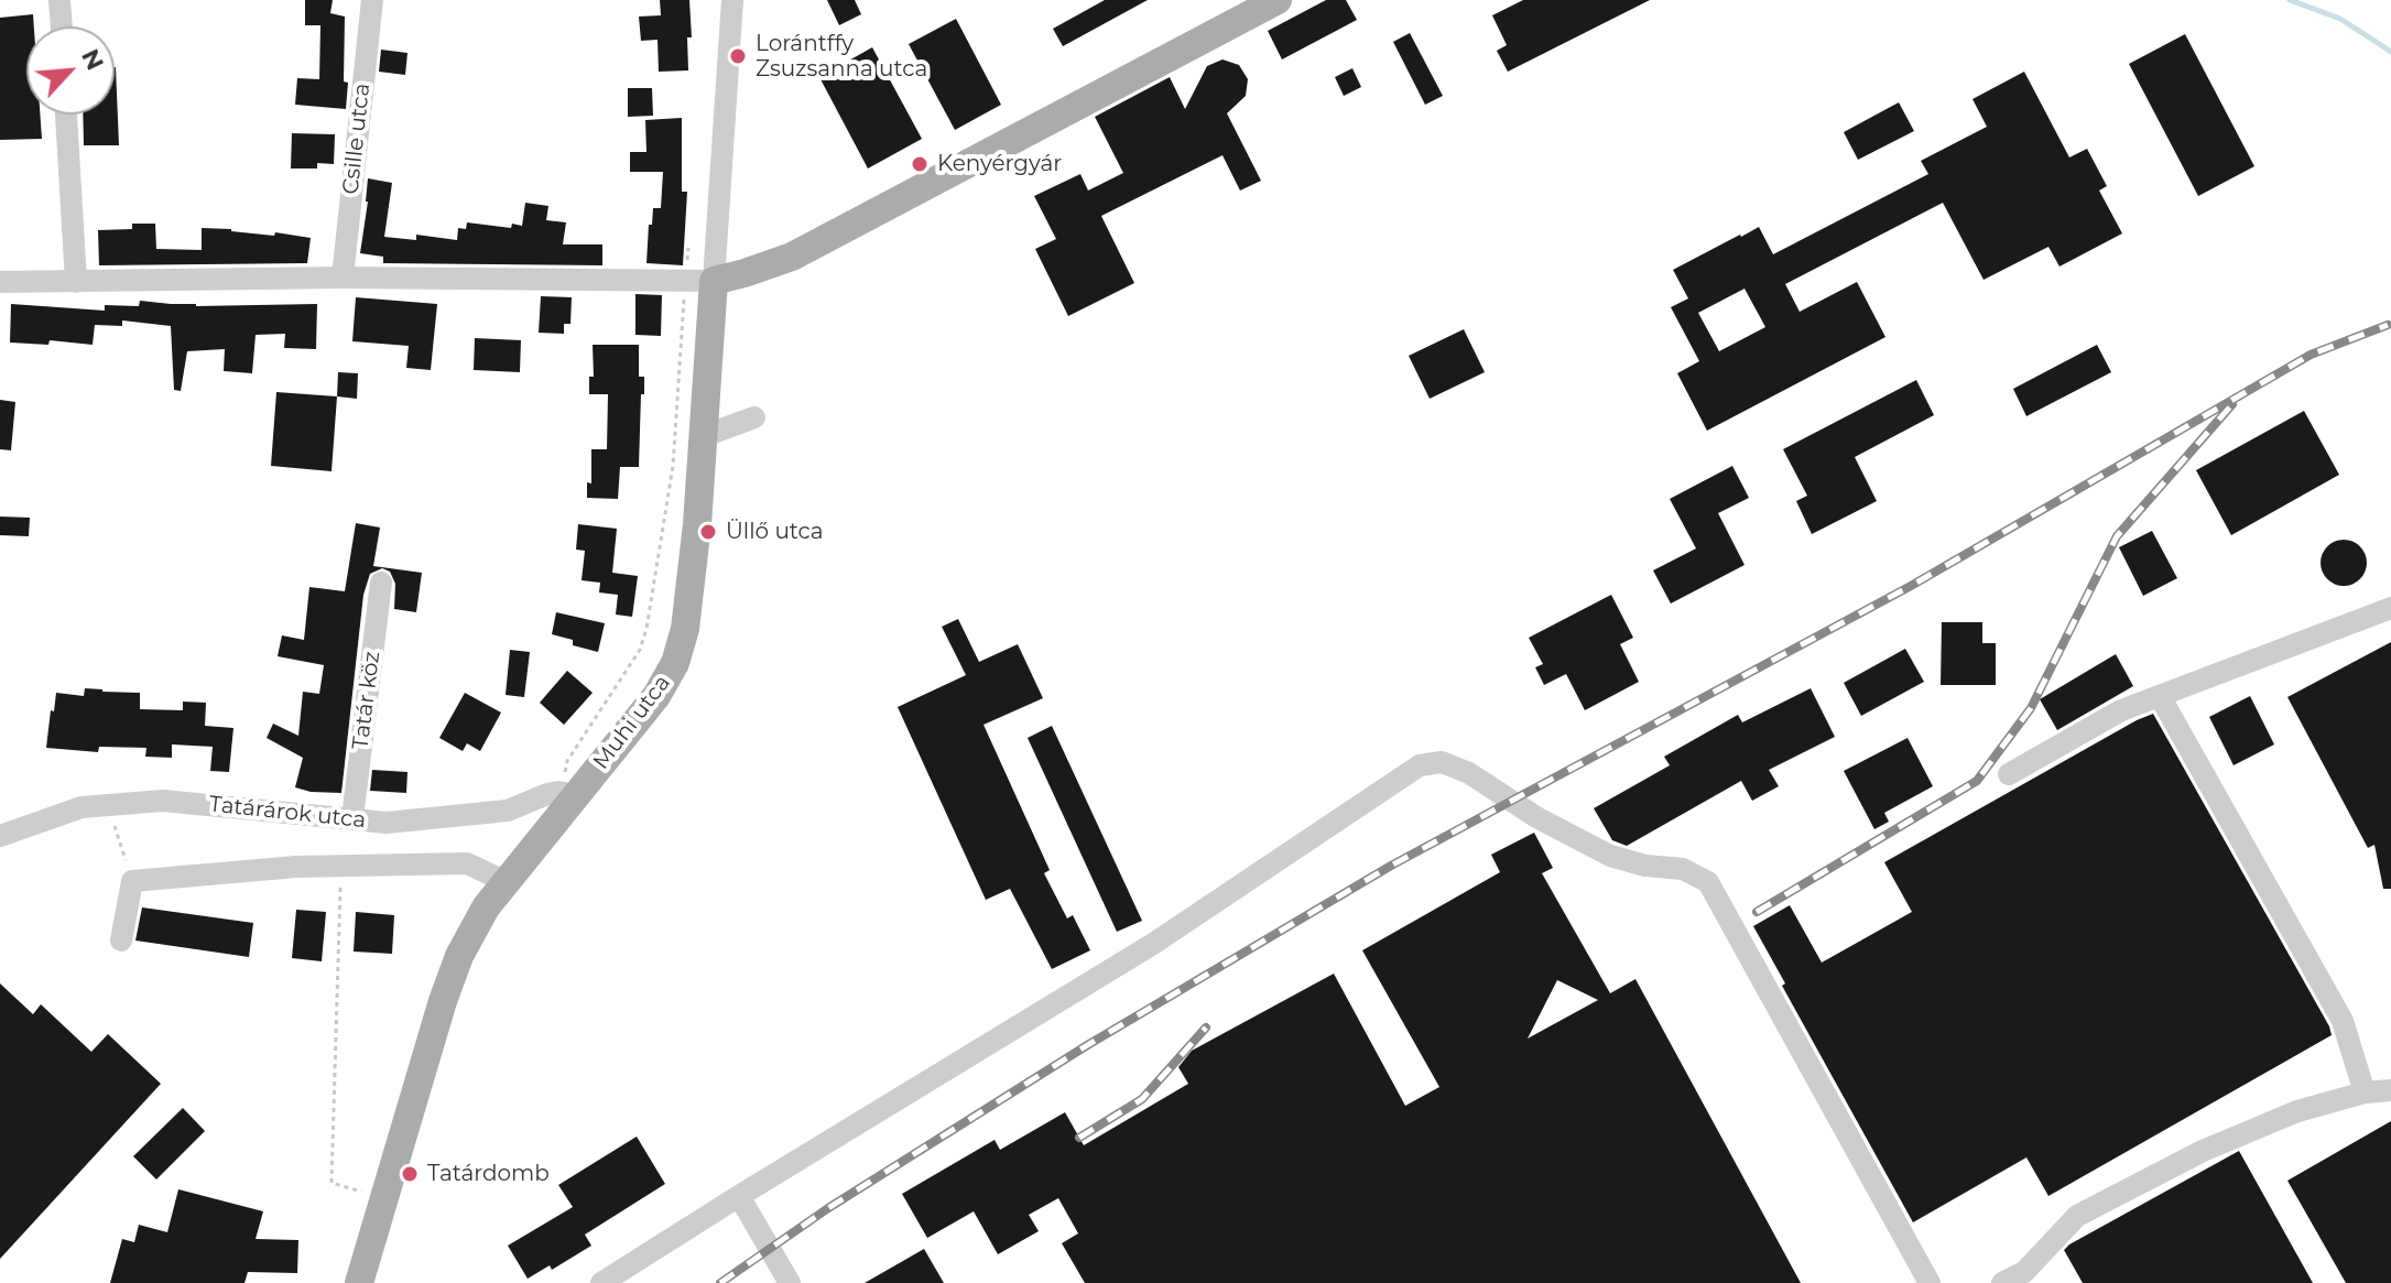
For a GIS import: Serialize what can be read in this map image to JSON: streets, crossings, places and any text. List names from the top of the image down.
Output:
{
  "streets": {
    "main road": ["Muhi utca"],
    "street": ["Csille utca", "Tatár köz", "Tatárárok utca"]
  },
  "crossings": [
    ["Tatár köz", "Tatárárok utca"],
    ["Muhi utca", "Tatárárok utca"]
  ],
  "places": [
    "Lorántffy Zsuzsanna utca",
    "Kenyérgyár",
    "Üllő utca",
    "Tatárdomb"
  ],
  "north": "top right"
}
